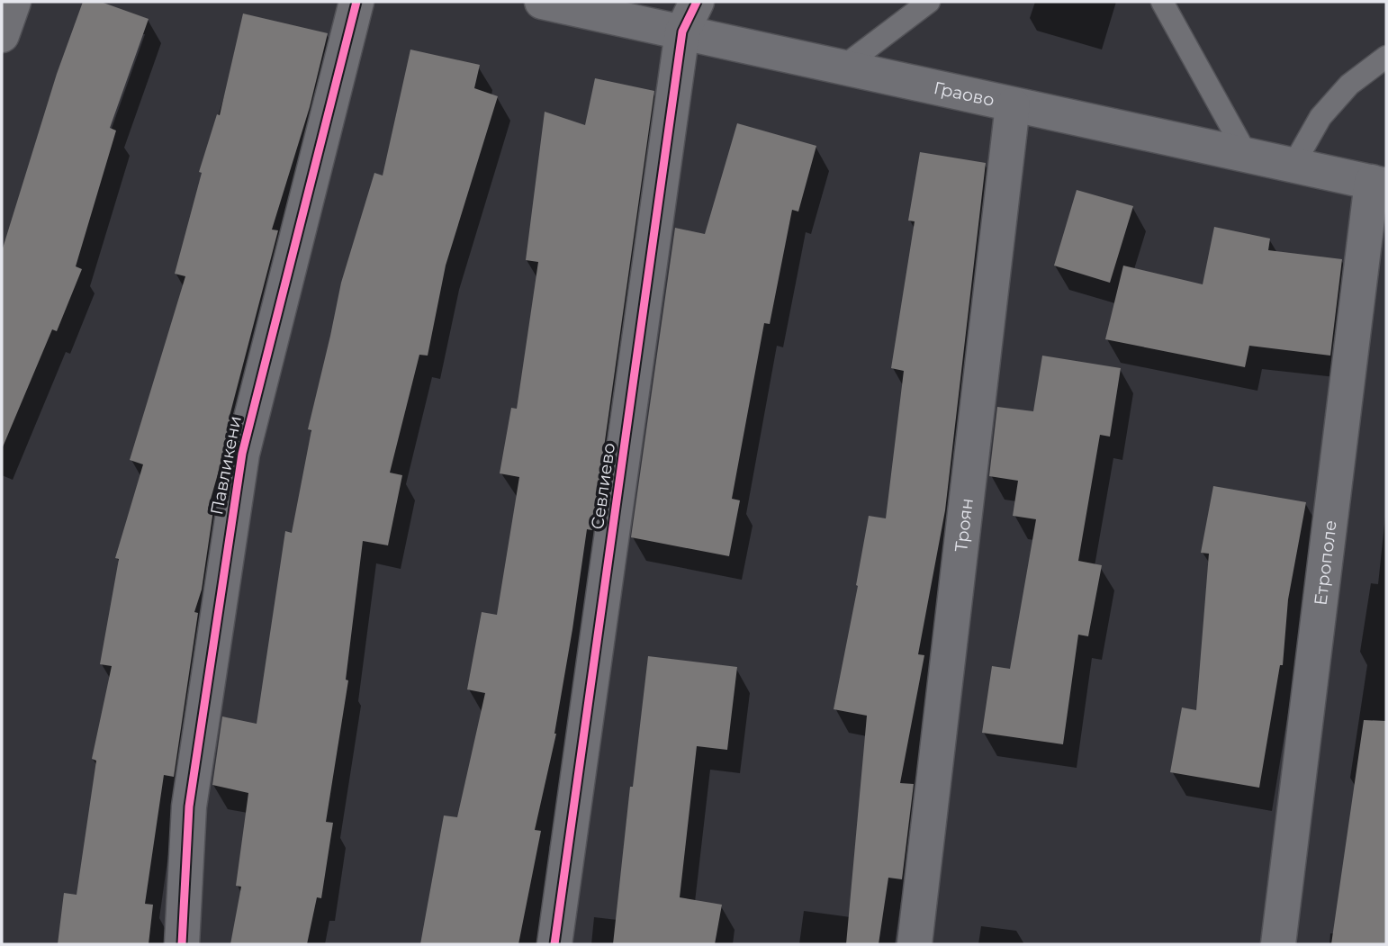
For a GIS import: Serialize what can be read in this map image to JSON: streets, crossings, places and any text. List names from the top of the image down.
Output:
{
  "streets": {
    "street": [
      "Граово",
      "Павликени",
      "Севлиево",
      "Троян",
      "Етрополе"
    ]
  },
  "crossings": [
    ["Граово", "Севлиево"],
    ["Граово", "Троян"],
    ["Граово", "Етрополе"]
  ]
}
